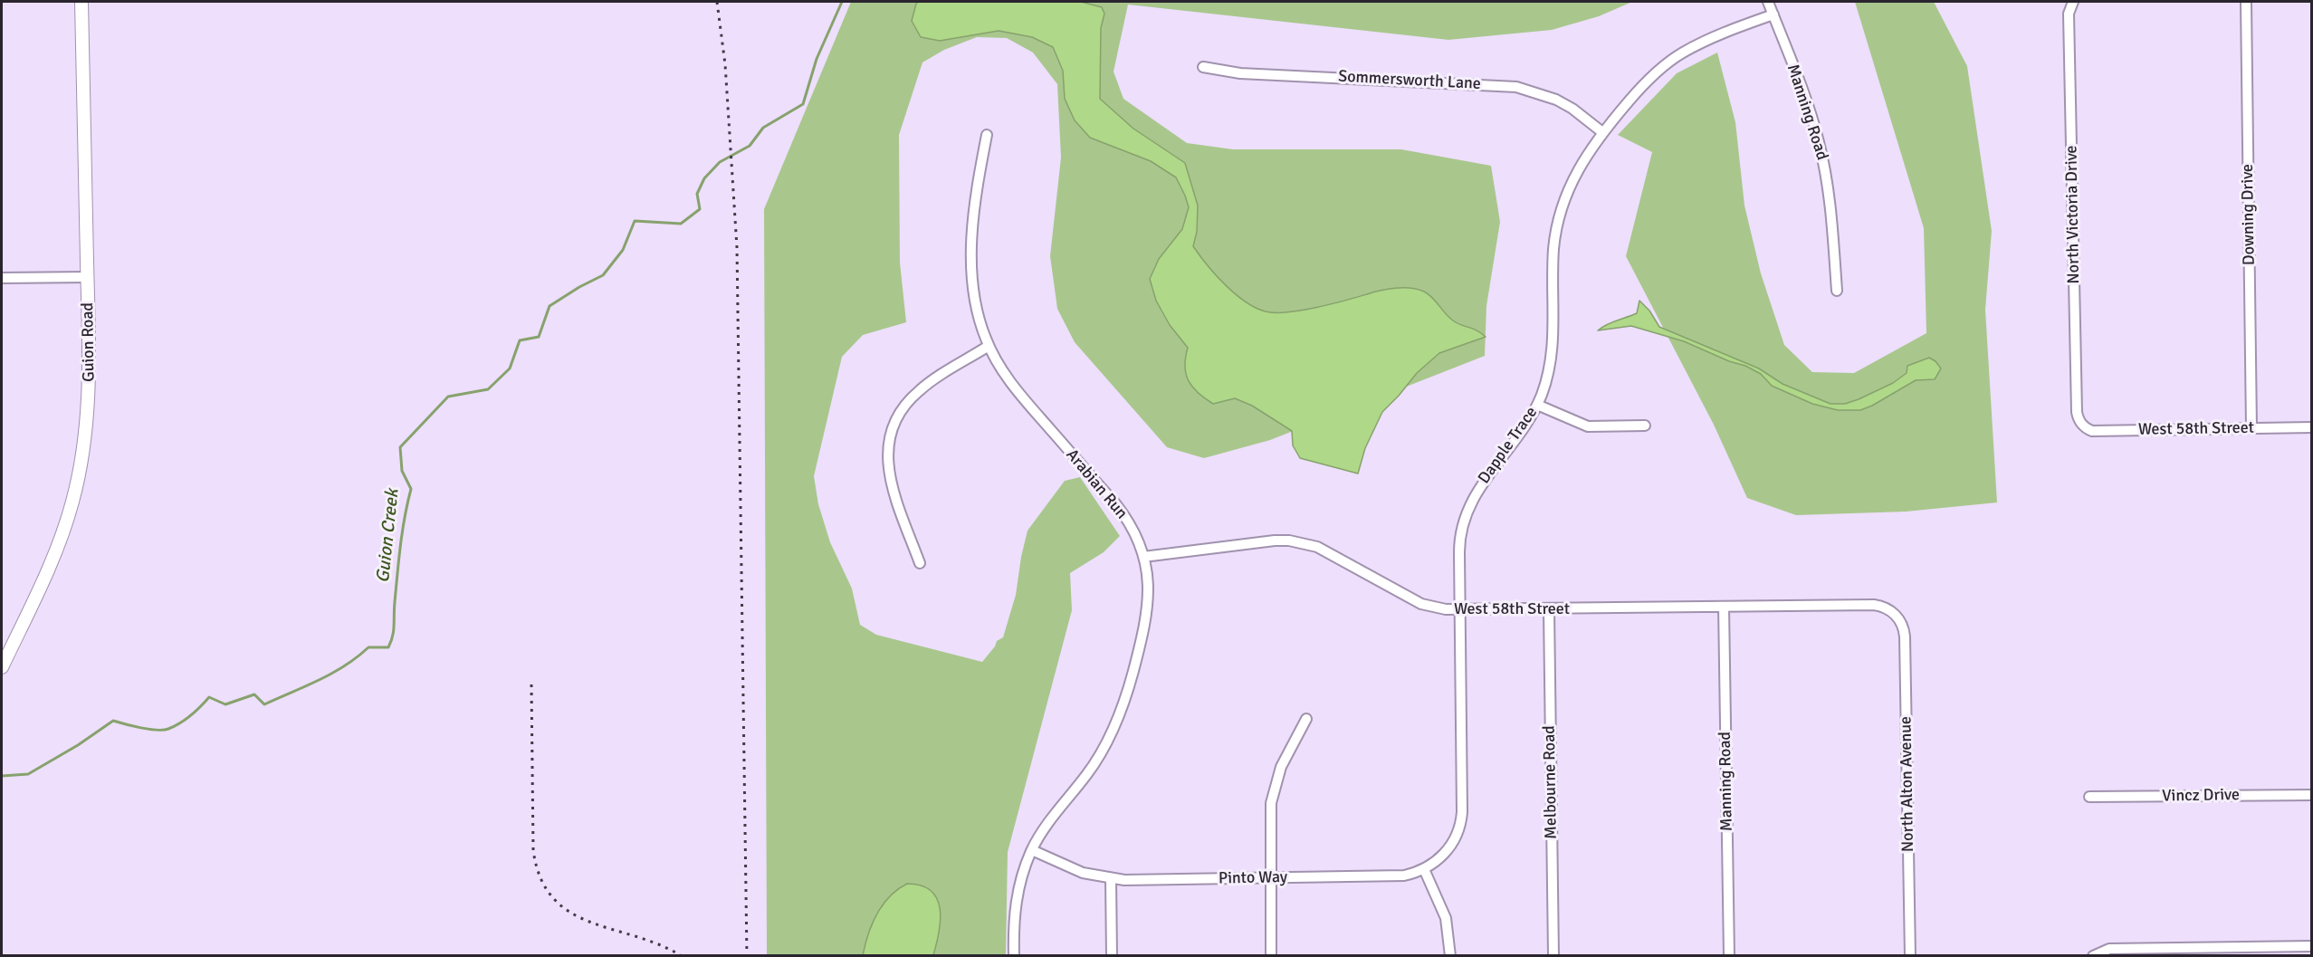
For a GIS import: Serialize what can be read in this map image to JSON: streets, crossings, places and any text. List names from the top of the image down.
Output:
{
  "streets": {
    "street": [
      "Sommersworth Lane",
      "Manning Road",
      "North Victoria Drive",
      "Downing Drive",
      "Guion Road",
      "West 58th Street",
      "Dapple Trace",
      "Arabian Run",
      "Melbourne Road",
      "North Alton Avenue",
      "Vincz Drive",
      "Pinto Way"
    ]
  },
  "crossings": [
    ["Sommersworth Lane", "Dapple Trace"],
    ["Manning Road", "West 58th Street"],
    ["Manning Road", "Dapple Trace"],
    ["North Victoria Drive", "West 58th Street"],
    ["Downing Drive", "West 58th Street"],
    ["West 58th Street", "Dapple Trace"],
    ["West 58th Street", "Arabian Run"],
    ["West 58th Street", "Melbourne Road"],
    ["West 58th Street", "North Alton Avenue"],
    ["Dapple Trace", "Pinto Way"],
    ["Arabian Run", "Pinto Way"]
  ],
  "water": ["Guion Creek"]
}
